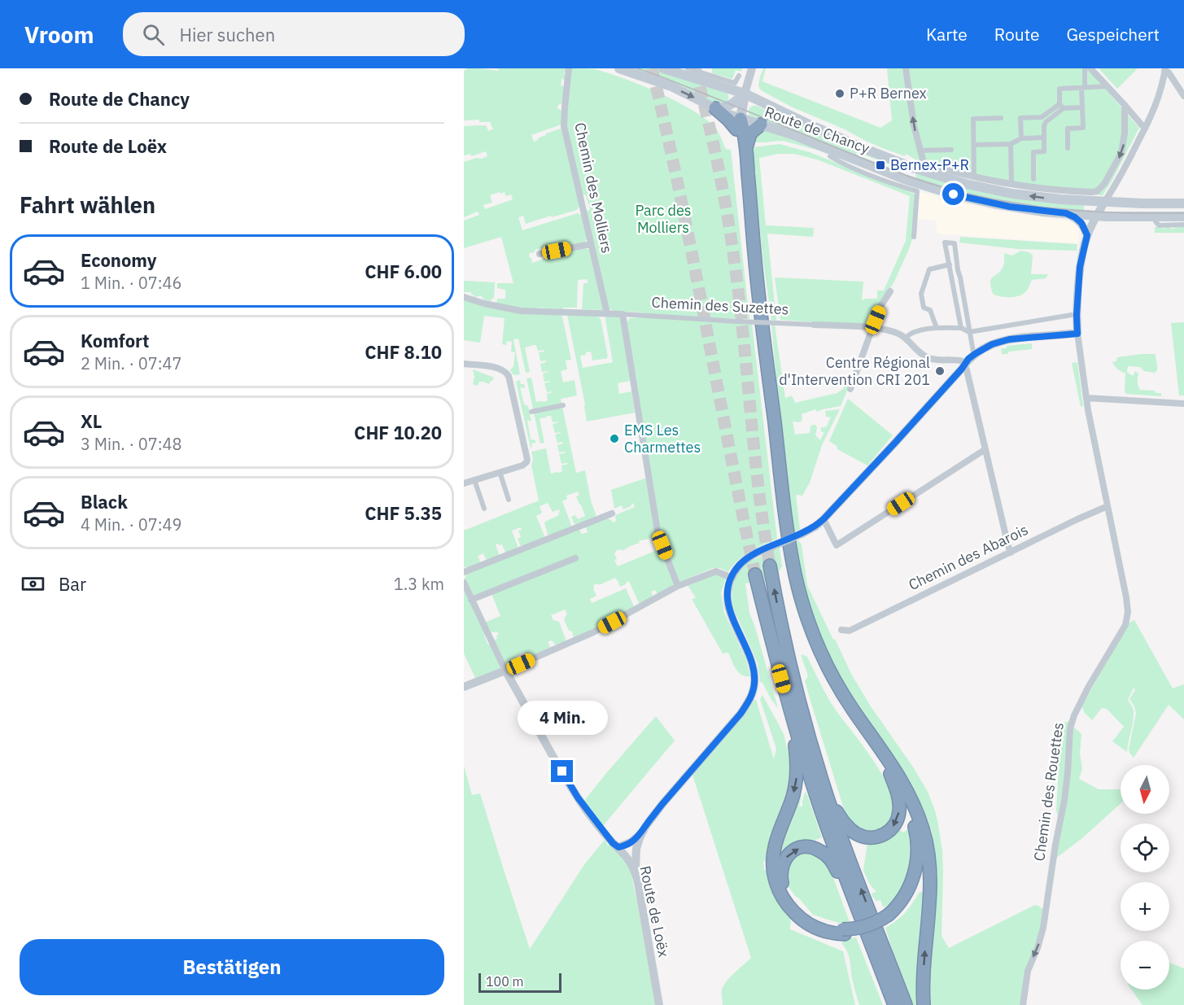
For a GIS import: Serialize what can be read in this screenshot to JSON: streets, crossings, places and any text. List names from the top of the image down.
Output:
{
  "streets": {
    "main road": ["Route de Chancy"],
    "street": [
      "Chemin des Molliers",
      "Chemin des Suzettes",
      "Chemin des Abarois",
      "Chemin des Rouettes",
      "Route de Loëx"
    ]
  },
  "crossings": [
    ["Chemin des Molliers", "Chemin des Suzettes"],
    ["Chemin des Abarois", "Chemin des Rouettes"]
  ],
  "one_way": ["Chemin des Rouettes"],
  "parks": ["Parc des Molliers"],
  "places": {
    "other": ["P+R Bernex", "Centre Régional d'Intervention CRI 201", "EMS Les Charmettes"],
    "transit": ["Bernex-P+R"]
  },
  "scale_bar": "100 m",
  "north": "bottom",
  "page": {
    "header": "Vroom",
    "search": "Hier suchen",
    "nav": ["Karte", "Route", "Gespeichert"],
    "banner": ["Route de Chancy", "Route de Loëx"],
    "heading": "Fahrt wählen",
    "list": [
      {
        "name": "Economy",
        "note": "1 Min. · 07:46",
        "value": "CHF 6.00"
      },
      {
        "name": "Komfort",
        "note": "2 Min. · 07:47",
        "value": "CHF 8.10"
      },
      {
        "name": "XL",
        "note": "3 Min. · 07:48",
        "value": "CHF 10.20"
      },
      {
        "name": "Black",
        "note": "4 Min. · 07:49",
        "value": "CHF 5.35"
      }
    ],
    "pay": ["Bar", "1.3 km"],
    "bubble": "4 Min.",
    "map_buttons": ["+", "−"],
    "buttons": "Bestätigen",
    "scale": "100 m"
  }
}
